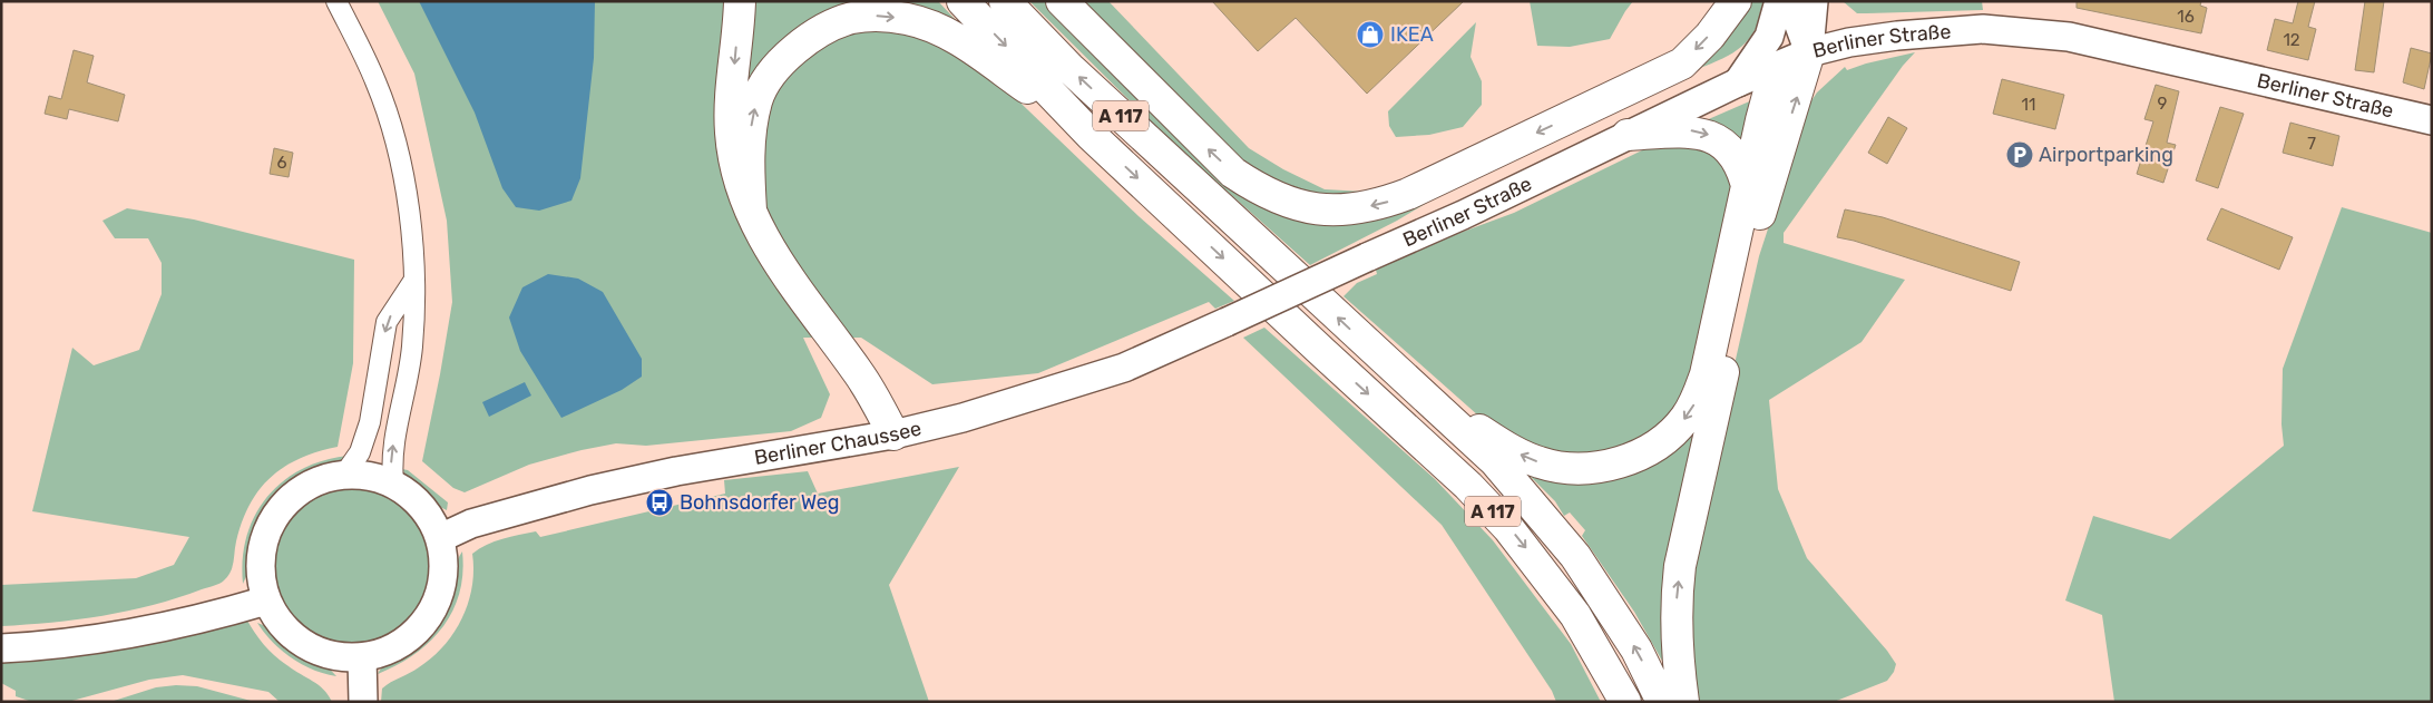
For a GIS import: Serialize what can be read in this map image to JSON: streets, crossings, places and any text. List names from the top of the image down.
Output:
{
  "streets": {
    "highway": ["A 117"],
    "street": ["Berliner Straße", "Berliner Chaussee"]
  },
  "crossings": [
    ["Berliner Straße", "Berliner Chaussee"]
  ],
  "places": {
    "shop": ["IKEA"],
    "parking": ["Airportparking"],
    "bus stop": ["Bohnsdorfer Weg"]
  },
  "house_numbers": [
    "16",
    "12",
    "9",
    "11",
    "7",
    "6"
  ]
}
